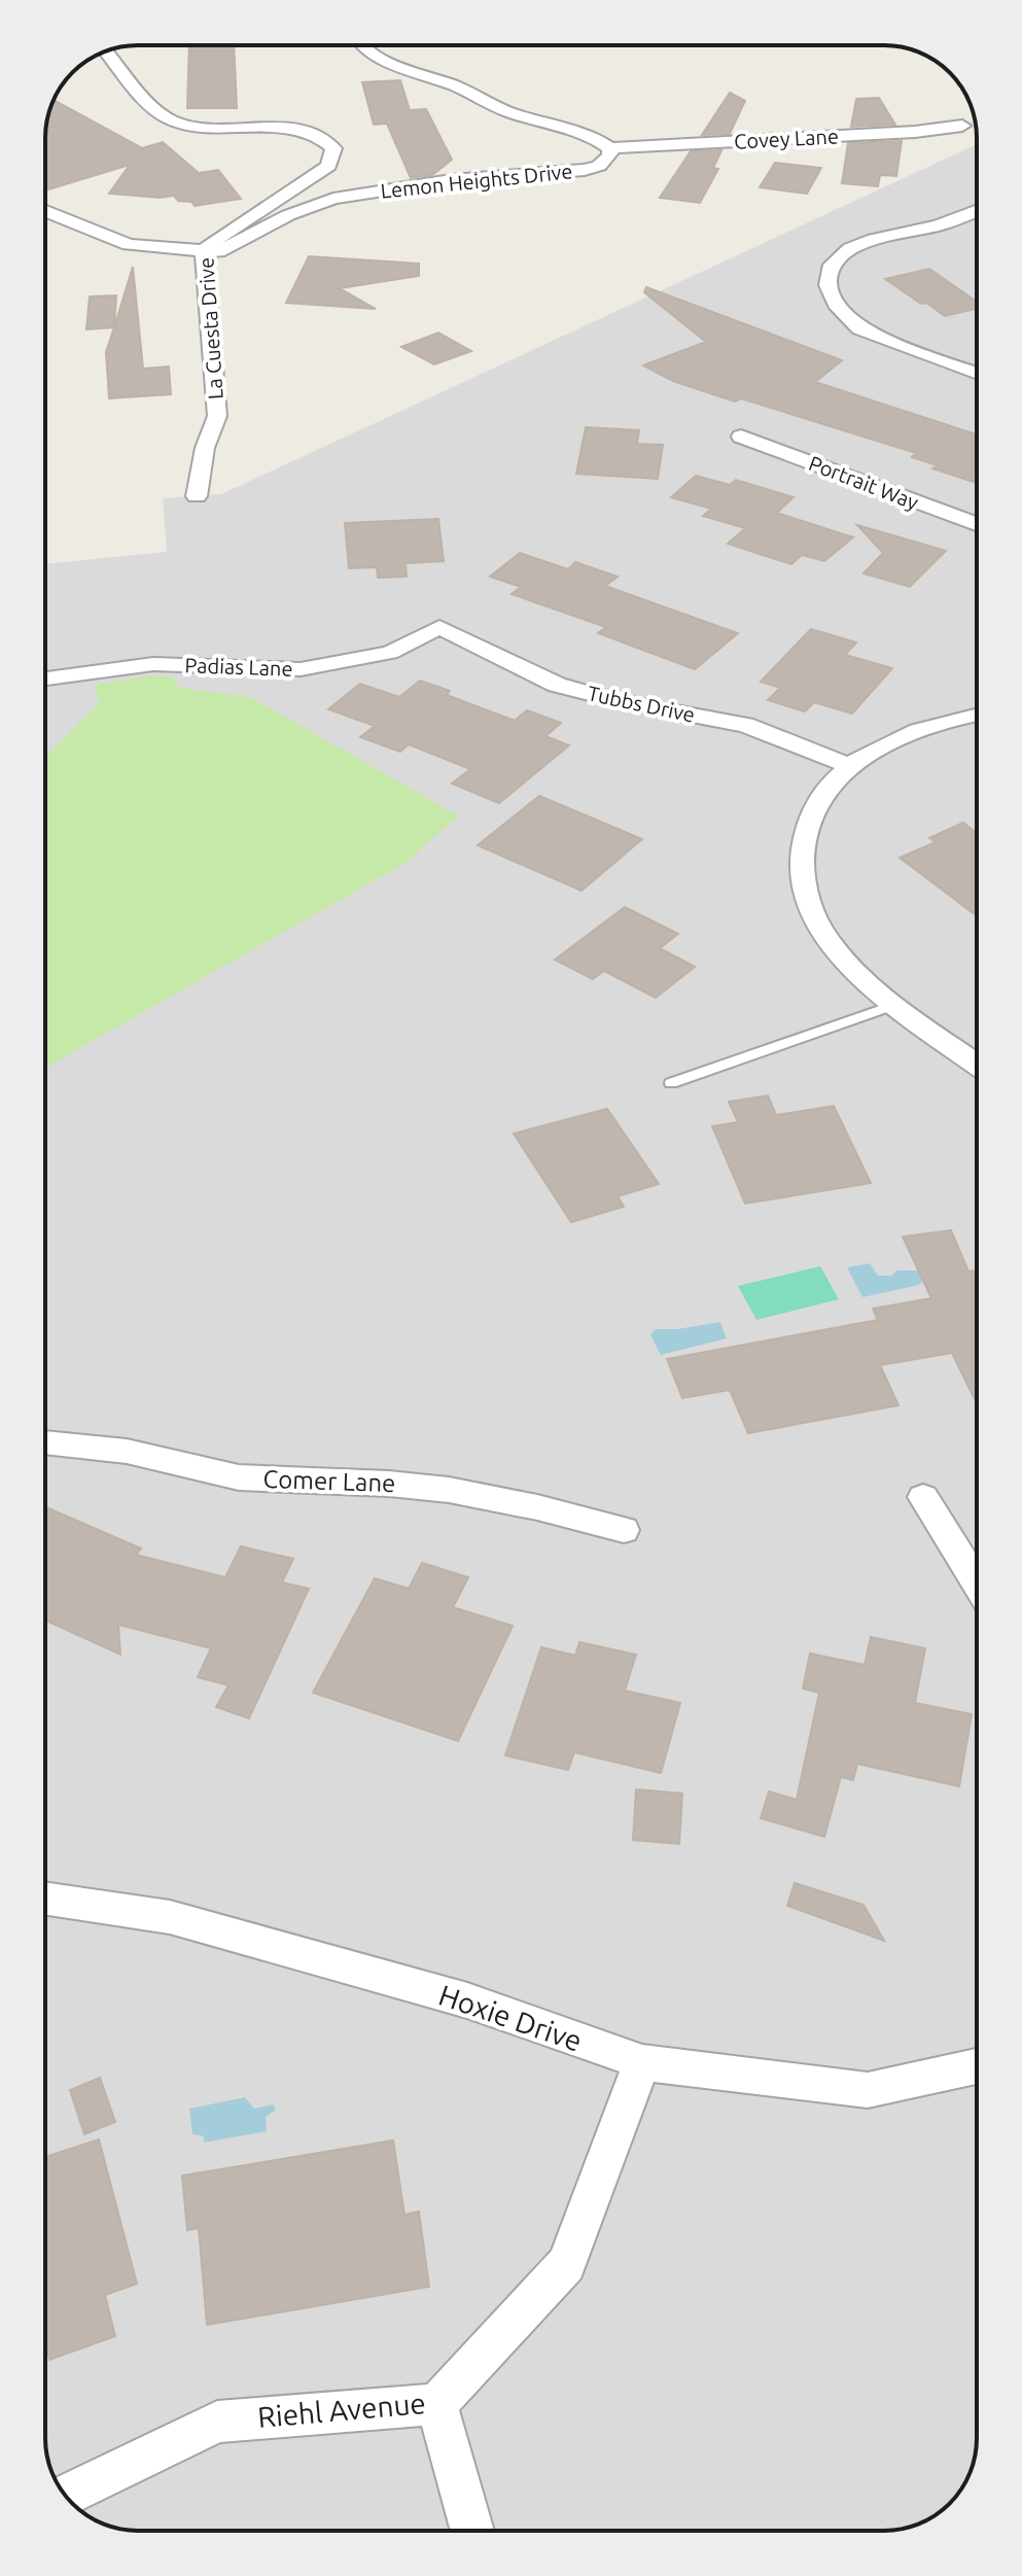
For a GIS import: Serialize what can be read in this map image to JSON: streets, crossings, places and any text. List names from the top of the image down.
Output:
{
  "streets": {
    "street": [
      "Covey Lane",
      "Lemon Heights Drive",
      "La Cuesta Drive",
      "Portrait Way",
      "Padias Lane",
      "Tubbs Drive",
      "Comer Lane",
      "Hoxie Drive",
      "Riehl Avenue"
    ]
  },
  "crossings": [
    ["Covey Lane", "Lemon Heights Drive"],
    ["Lemon Heights Drive", "La Cuesta Drive"],
    ["Padias Lane", "Tubbs Drive"],
    ["Hoxie Drive", "Riehl Avenue"]
  ]
}
